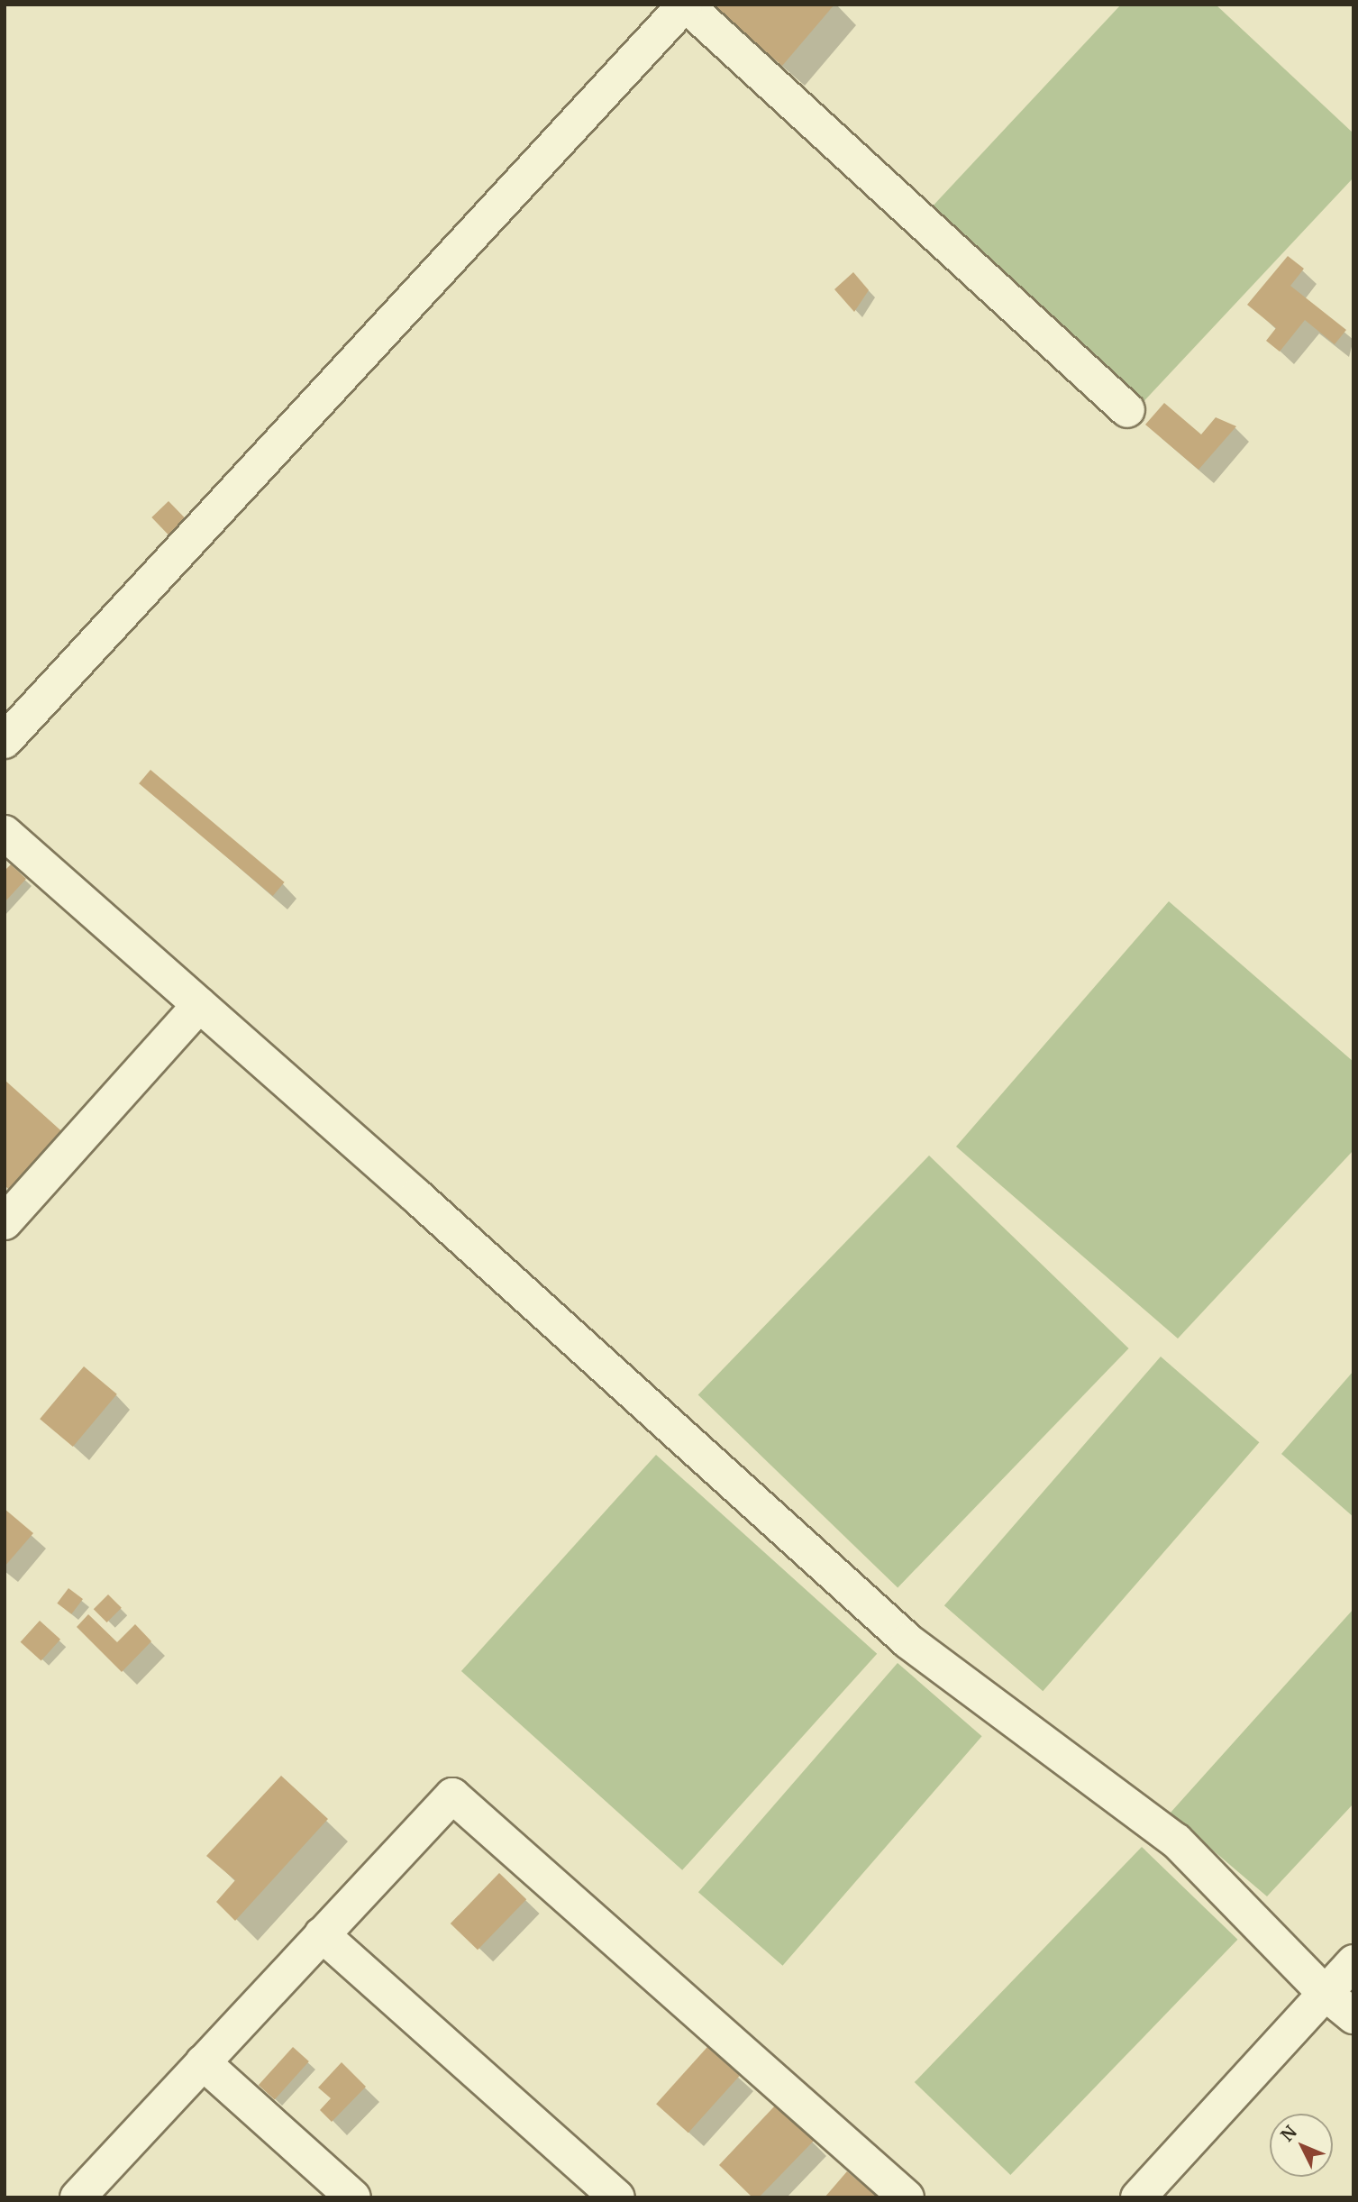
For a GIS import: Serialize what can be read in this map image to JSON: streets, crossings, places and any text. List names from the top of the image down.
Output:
{
  "north": "top left"
}
